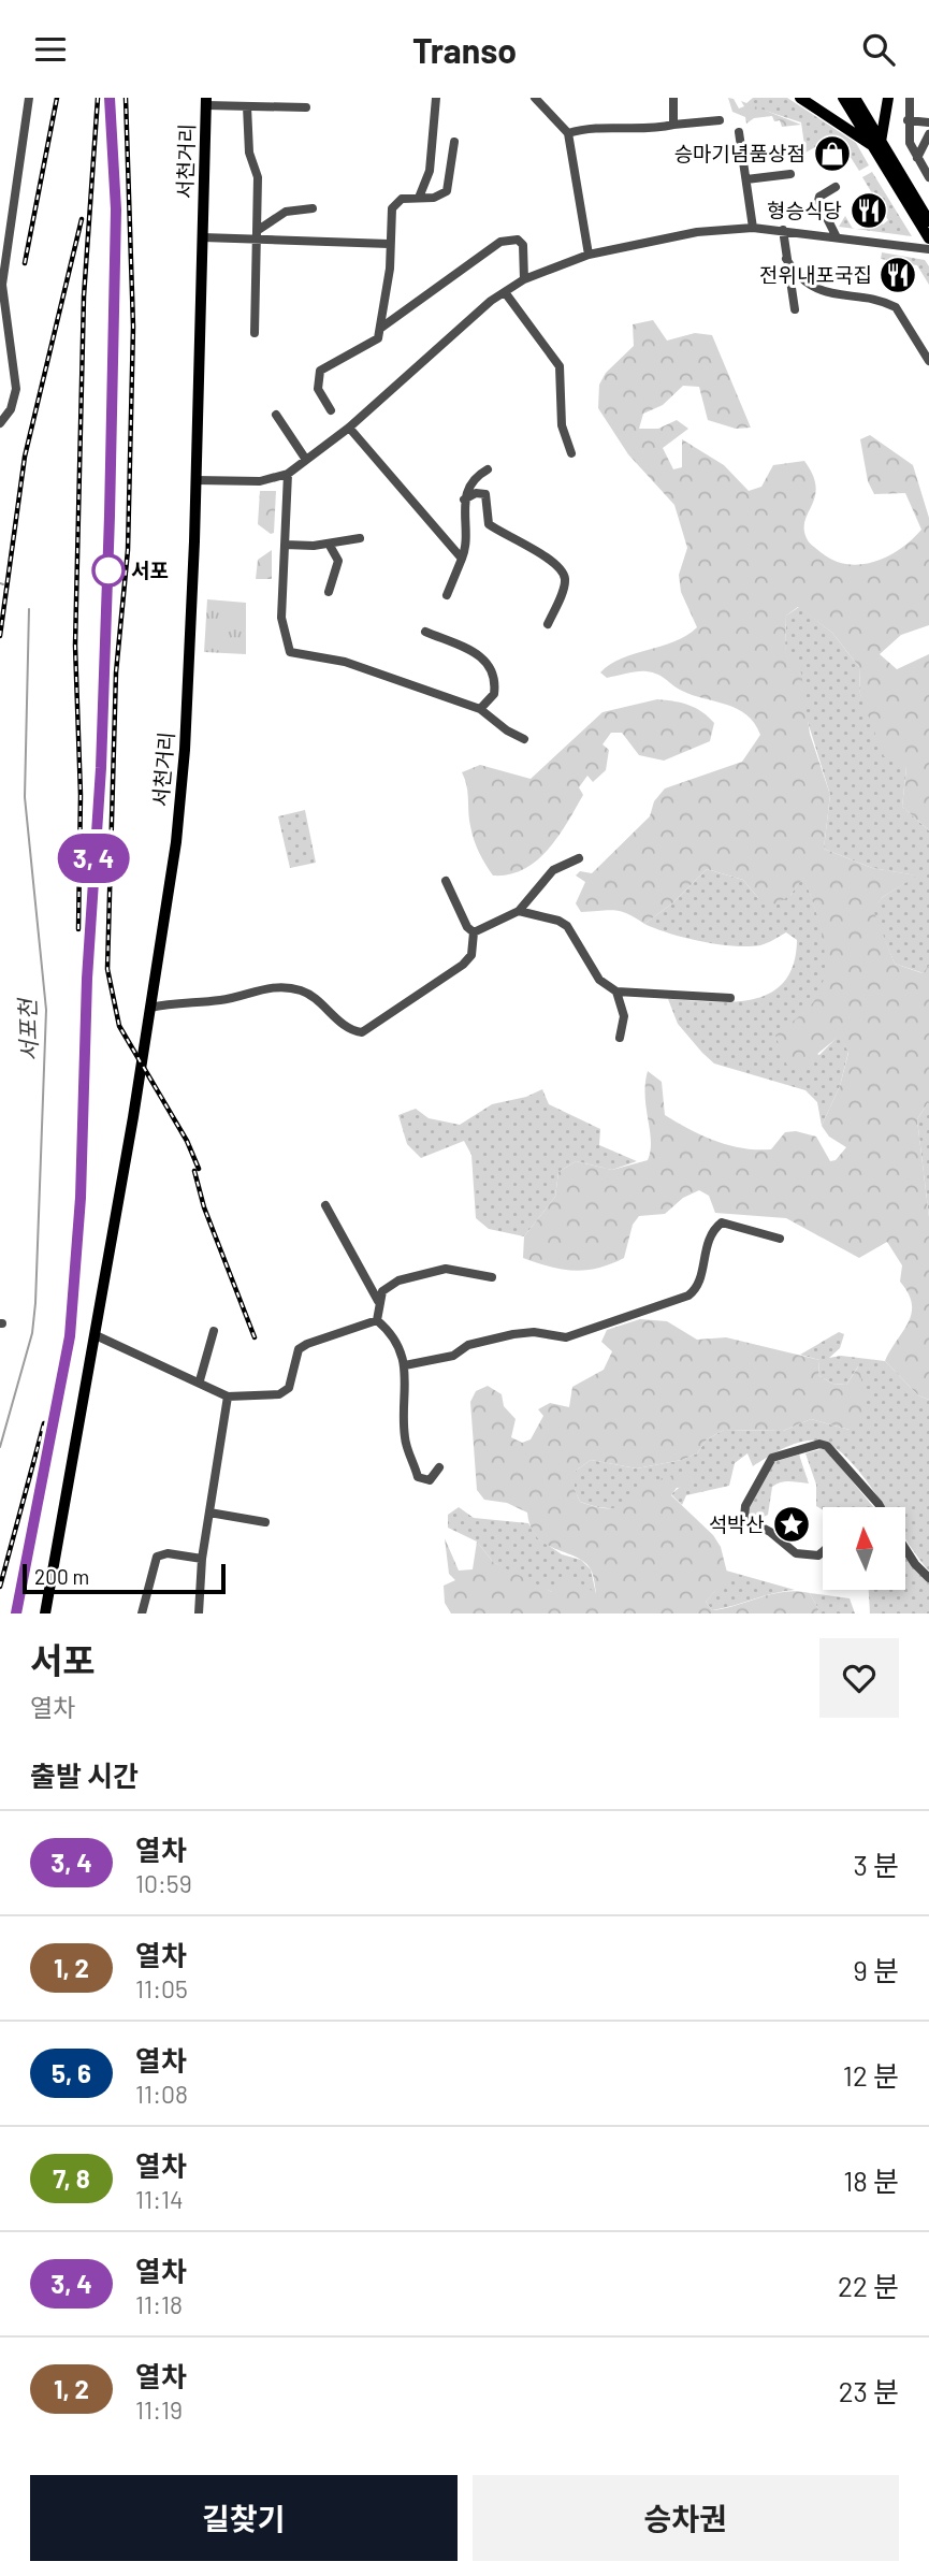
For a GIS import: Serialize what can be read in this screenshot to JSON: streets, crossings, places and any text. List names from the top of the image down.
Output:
{
  "streets": {
    "main road": ["서천거리"]
  },
  "water": ["서포천"],
  "places": {
    "shop": ["승마기념품상점"],
    "restaurant": ["형승식당", "전위내포국집"],
    "other": ["서포"],
    "place": ["석박산"]
  },
  "scale_bar": "200 m",
  "north": "top",
  "page": {
    "header": "Transo",
    "on_map": "3, 4",
    "scale": "200 m",
    "heading": [
      ["서포", "열차"],
      "출발 시간"
    ],
    "list": [
      {
        "mark": "3, 4",
        "name": "열차",
        "note": "10:59",
        "value": "3 분"
      },
      {
        "mark": "1, 2",
        "name": "열차",
        "note": "11:05",
        "value": "9 분"
      },
      {
        "mark": "5, 6",
        "name": "열차",
        "note": "11:08",
        "value": "12 분"
      },
      {
        "mark": "7, 8",
        "name": "열차",
        "note": "11:14",
        "value": "18 분"
      },
      {
        "mark": "3, 4",
        "name": "열차",
        "note": "11:18",
        "value": "22 분"
      },
      {
        "mark": "1, 2",
        "name": "열차",
        "note": "11:19",
        "value": "23 분"
      }
    ],
    "buttons": ["길찾기", "승차권"]
  }
}
